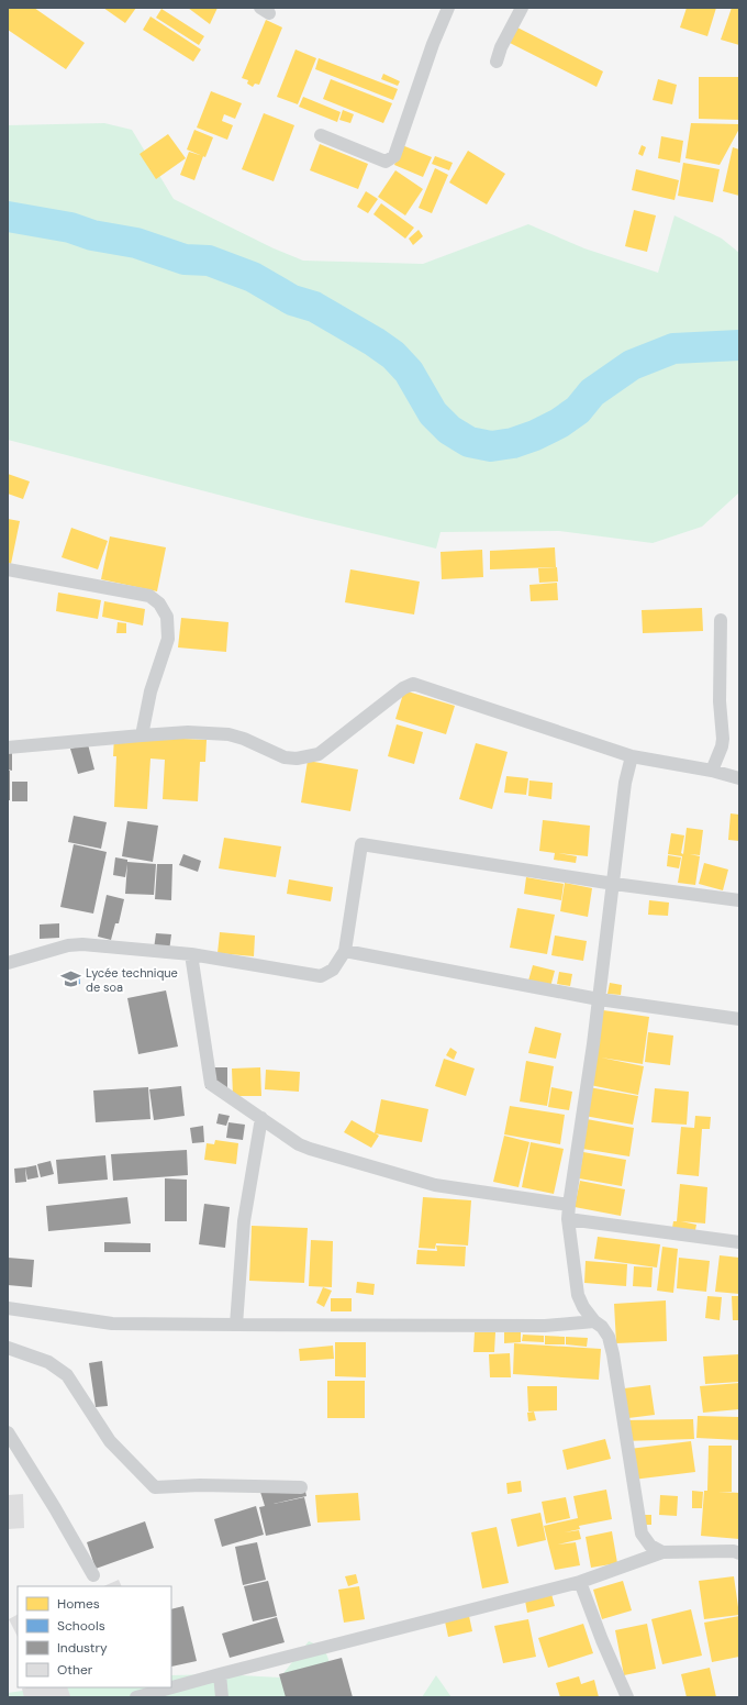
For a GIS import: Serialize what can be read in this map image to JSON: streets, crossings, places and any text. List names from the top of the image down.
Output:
{
  "places": {
    "school or university": ["Lycée technique de soa"]
  },
  "legend": [
    "Homes",
    "Schools",
    "Industry",
    "Other"
  ]
}
